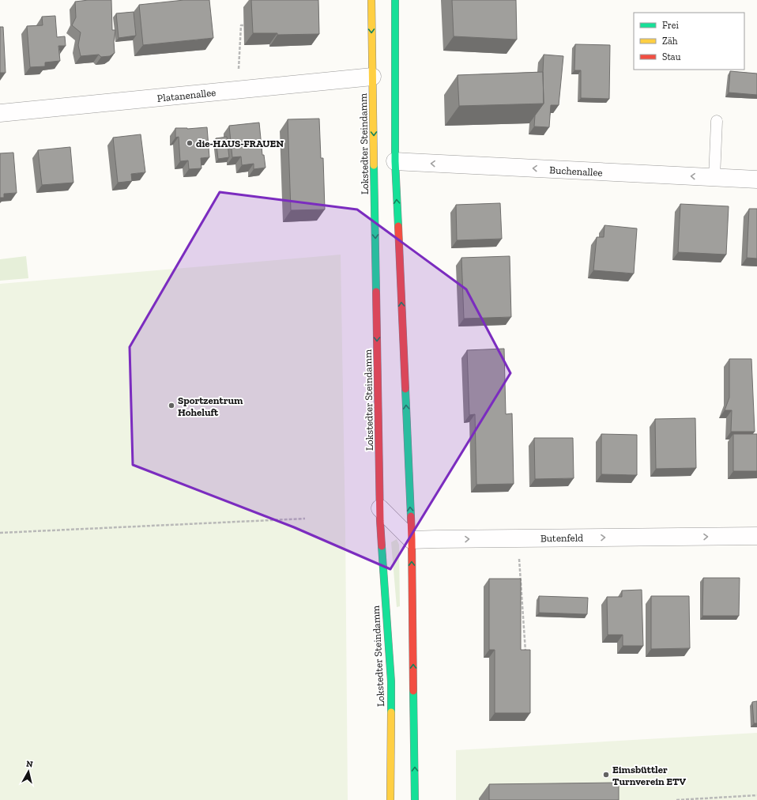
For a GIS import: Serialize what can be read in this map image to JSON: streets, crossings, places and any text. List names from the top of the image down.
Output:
{
  "streets": {
    "main road": ["Lokstedter Steindamm"],
    "street": ["Platanenallee", "Buchenallee", "Butenfeld"]
  },
  "crossings": [
    ["Platanenallee", "Lokstedter Steindamm"]
  ],
  "one_way": ["Buchenallee", "Butenfeld"],
  "places": ["die-HAUS-FRAUEN", "Sportzentrum Hoheluft", "Eimsbüttler Turnverein ETV"],
  "legend": ["Frei", "Zäh", "Stau"],
  "north": "top"
}
